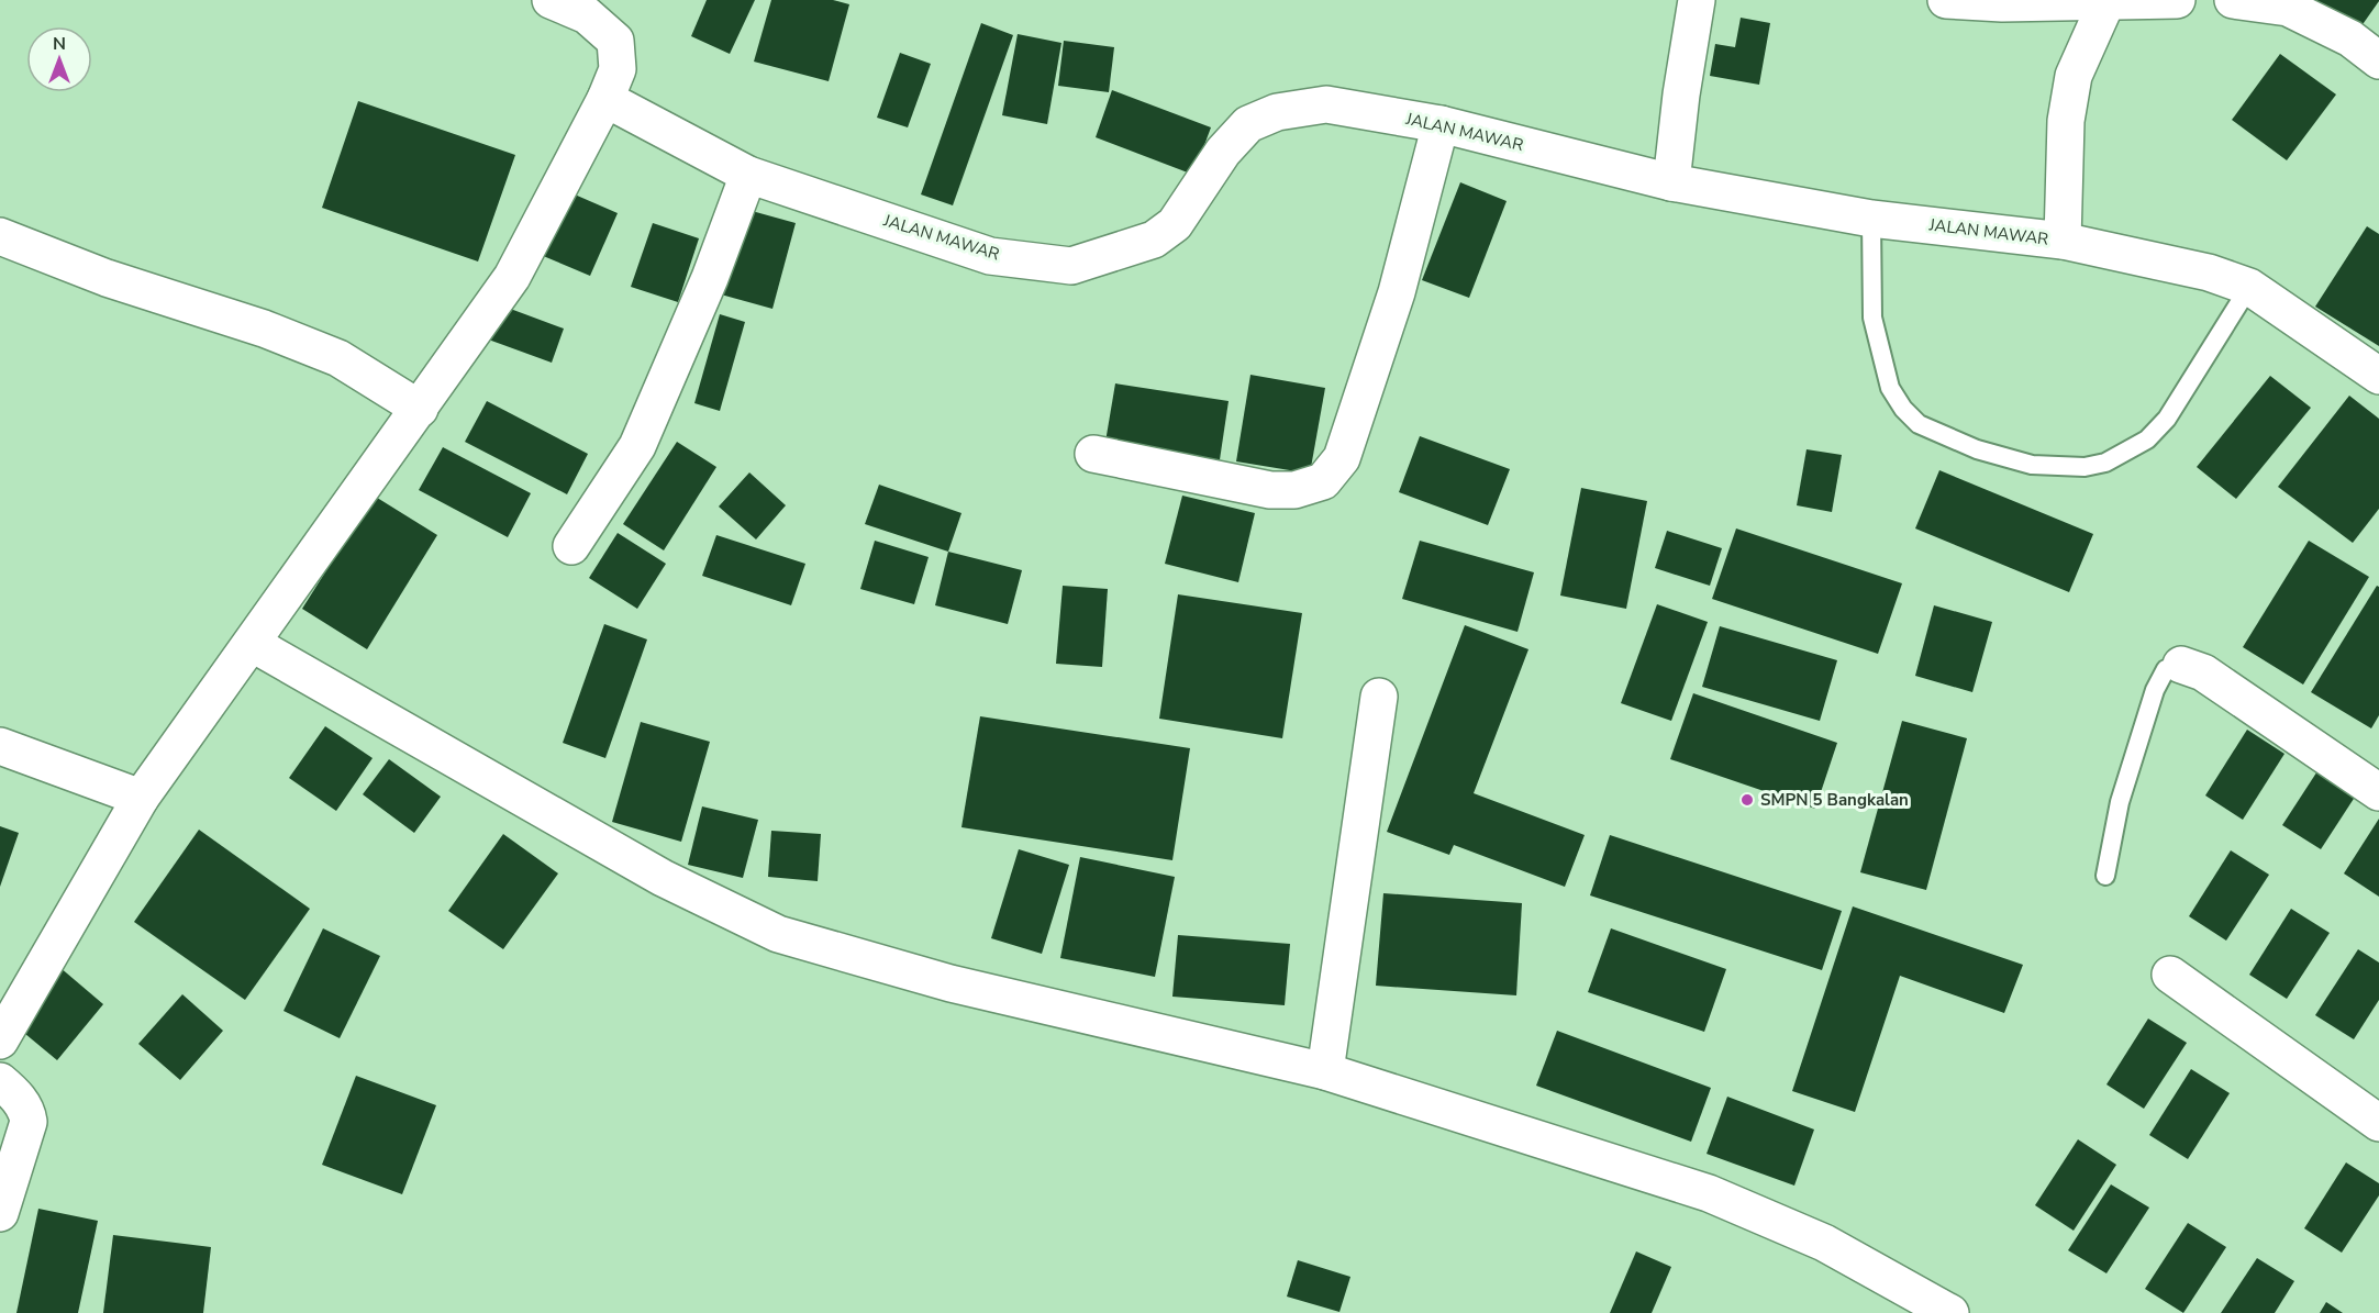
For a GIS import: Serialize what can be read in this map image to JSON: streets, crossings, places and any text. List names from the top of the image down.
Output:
{
  "streets": {
    "street": ["JALAN MAWAR"]
  },
  "places": ["SMPN 5 Bangkalan"],
  "north": "top"
}
